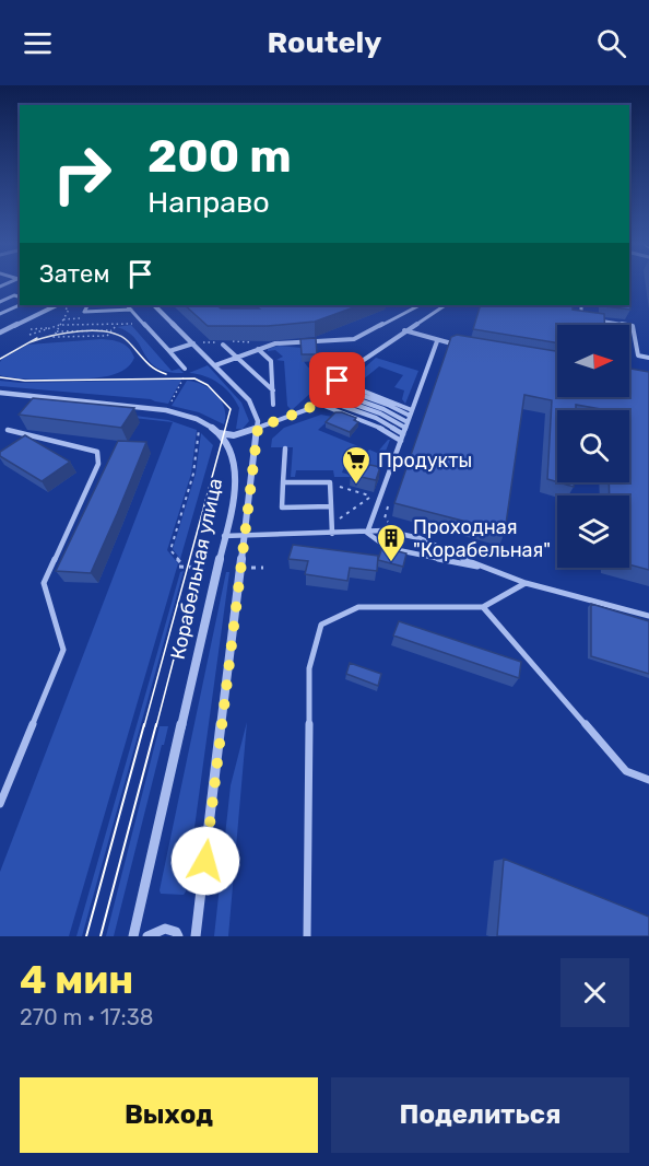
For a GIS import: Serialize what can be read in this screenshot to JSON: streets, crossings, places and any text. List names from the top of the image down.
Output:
{
  "streets": {
    "street": ["Корабельная улица"]
  },
  "places": {
    "supermarket": ["Продукты"],
    "building": ["Проходная \"Корабельная\""]
  },
  "north": "right",
  "page": {
    "header": "Routely",
    "turn": ["200 m", "Направо"],
    "then": "Затем",
    "heading": ["4 мин", "270 m · 17:38"],
    "buttons": ["Выход", "Поделиться"]
  }
}
